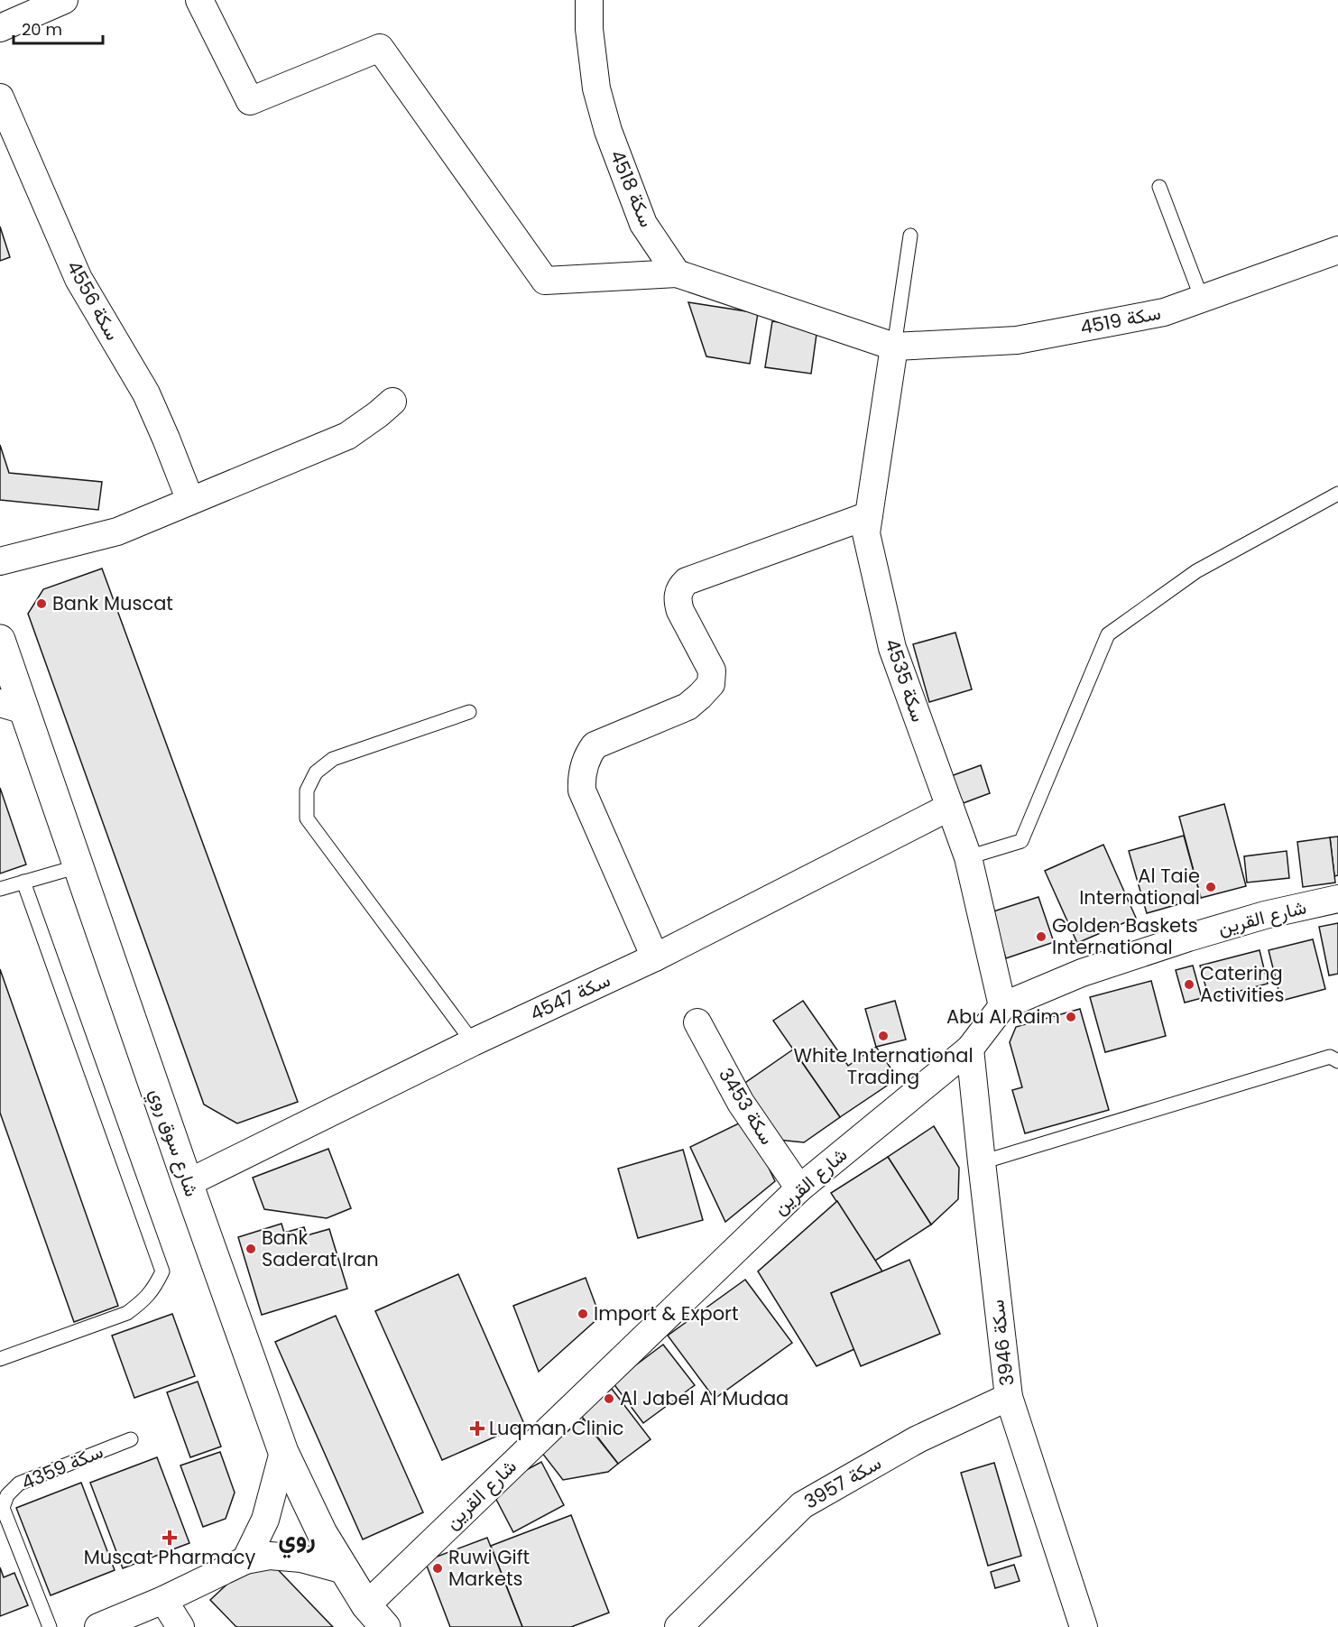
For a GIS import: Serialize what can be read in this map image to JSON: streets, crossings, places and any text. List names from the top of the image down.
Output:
{
  "streets": {
    "main road": ["شارع سوق روي"],
    "street": [
      "سكة 4518",
      "سكة 4556",
      "سكة 4519",
      "سكة 4535",
      "شارع القرين",
      "سكة 4547",
      "سكة 3453",
      "سكة 3946",
      "سكة 3957"
    ],
    "lane": ["سكة 4359"]
  },
  "crossings": [
    ["سكة 4519", "سكة 4535"],
    ["سكة 4535", "شارع القرين"],
    ["سكة 4535", "سكة 4547"],
    ["شارع القرين", "سكة 3453"],
    ["شارع القرين", "شارع سوق روي"],
    ["شارع القرين", "سكة 3946"],
    ["سكة 4547", "شارع سوق روي"],
    ["سكة 3946", "سكة 3957"]
  ],
  "districts": ["روي"],
  "places": {
    "other": [
      "Bank Muscat",
      "Al Taie International",
      "Golden Baskets International",
      "Catering Activities",
      "Abu Al Raim",
      "White International Trading",
      "Bank Saderat Iran",
      "Import & Export",
      "Al Jabel Al Mudaa",
      "Ruwi Gift Markets"
    ],
    "health": ["Luqman Clinic", "Muscat Pharmacy"]
  },
  "scale_bar": "20 m"
}
